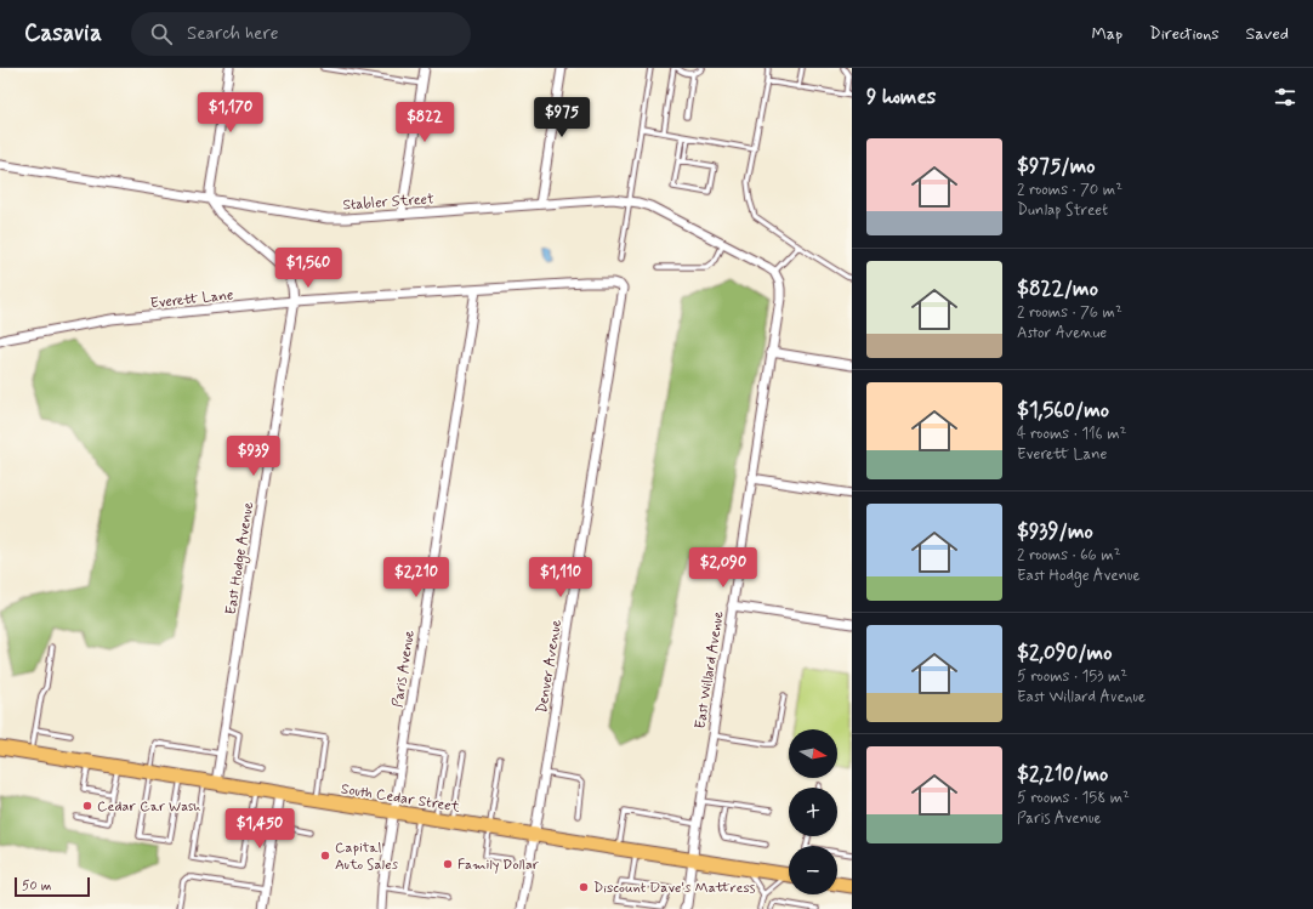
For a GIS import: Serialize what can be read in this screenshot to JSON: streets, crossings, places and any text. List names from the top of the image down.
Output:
{
  "streets": {
    "main road": ["South Cedar Street"],
    "street": [
      "Stabler Street",
      "Everett Lane",
      "East Hodge Avenue",
      "Denver Avenue",
      "Paris Avenue",
      "East Willard Avenue"
    ]
  },
  "crossings": [
    ["Stabler Street", "East Hodge Avenue"],
    ["Stabler Street", "East Willard Avenue"],
    ["Everett Lane", "East Hodge Avenue"],
    ["Everett Lane", "Denver Avenue"],
    ["Everett Lane", "Paris Avenue"],
    ["East Hodge Avenue", "South Cedar Street"],
    ["Denver Avenue", "South Cedar Street"],
    ["Paris Avenue", "South Cedar Street"],
    ["East Willard Avenue", "South Cedar Street"]
  ],
  "places": [
    "Cedar Car Wash",
    "Capital Auto Sales",
    "Family Dollar",
    "Discount Dave's Mattress"
  ],
  "scale_bar": "50 m",
  "north": "right",
  "page": {
    "header": "Casavia",
    "search": "Search here",
    "nav": ["Map", "Directions", "Saved"],
    "heading": "9 homes",
    "price": [
      "$1,170",
      "$975",
      "$822",
      "$1,560",
      "$939",
      "$2,090",
      "$2,210",
      "$1,110",
      "$1,450"
    ],
    "list": [
      {
        "name": "$975/mo",
        "note": "2 rooms · 70 m² · Dunlap Street"
      },
      {
        "name": "$822/mo",
        "note": "2 rooms · 76 m² · Astor Avenue"
      },
      {
        "name": "$1,560/mo",
        "note": "4 rooms · 116 m² · Everett Lane"
      },
      {
        "name": "$939/mo",
        "note": "2 rooms · 66 m² · East Hodge Avenue"
      },
      {
        "name": "$2,090/mo",
        "note": "5 rooms · 153 m² · East Willard Avenue"
      },
      {
        "name": "$2,210/mo",
        "note": "5 rooms · 158 m² · Paris Avenue"
      }
    ],
    "map_buttons": ["+", "−"],
    "scale": "50 m"
  }
}
